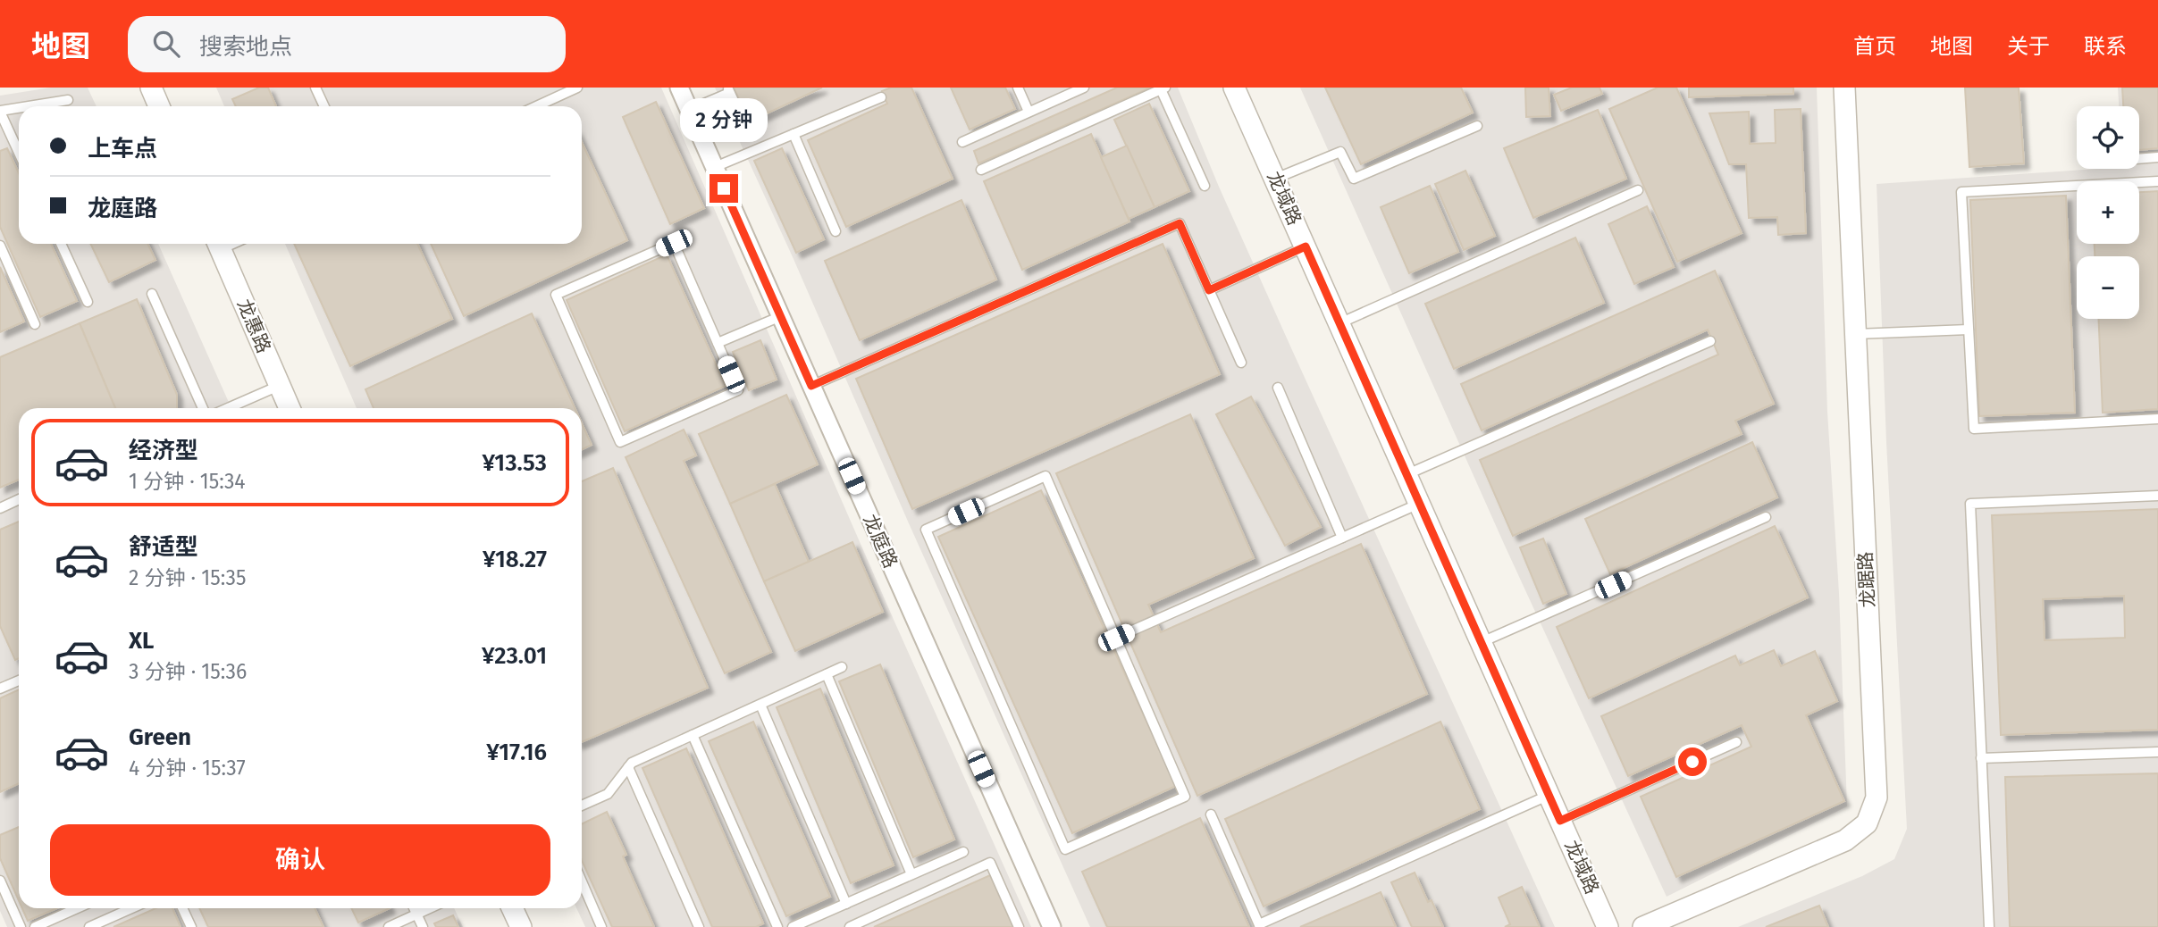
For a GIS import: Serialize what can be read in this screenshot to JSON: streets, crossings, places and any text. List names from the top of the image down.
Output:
{
  "streets": {
    "street": [
      "龙域路",
      "龙惠路",
      "龙庭路",
      "龙踞路"
    ]
  },
  "page": {
    "header": "地图",
    "search": "搜索地点",
    "nav": [
      "首页",
      "地图",
      "关于",
      "联系"
    ],
    "bubble": "2 分钟",
    "map_buttons": ["+", "−"],
    "banner": ["上车点", "龙庭路"],
    "list": [
      {
        "name": "经济型",
        "note": "1 分钟 · 15:34",
        "value": "¥13.53"
      },
      {
        "name": "舒适型",
        "note": "2 分钟 · 15:35",
        "value": "¥18.27"
      },
      {
        "name": "XL",
        "note": "3 分钟 · 15:36",
        "value": "¥23.01"
      },
      {
        "name": "Green",
        "note": "4 分钟 · 15:37",
        "value": "¥17.16"
      }
    ],
    "buttons": "确认"
  }
}
